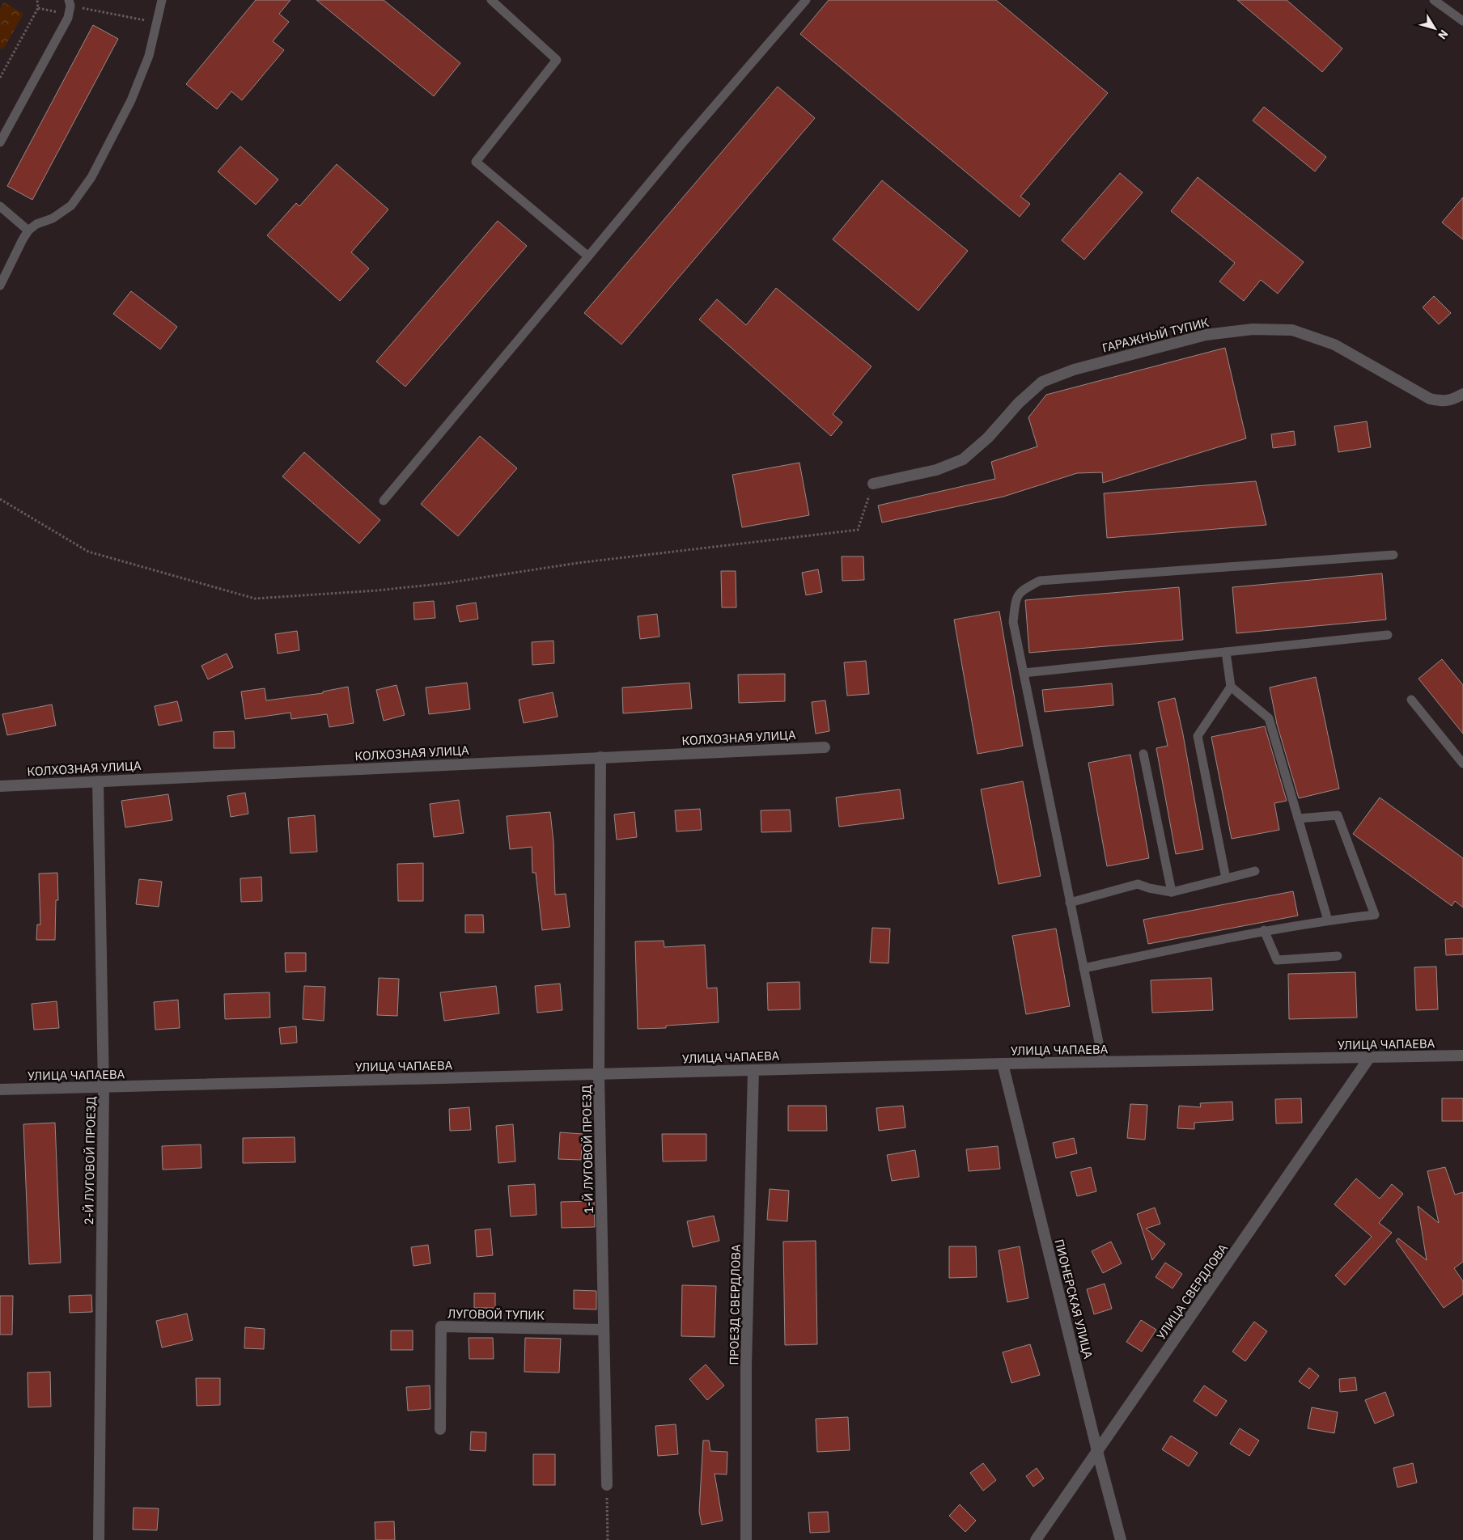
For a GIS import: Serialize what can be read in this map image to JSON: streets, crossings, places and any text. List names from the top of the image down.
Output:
{
  "streets": {
    "street": [
      "ГАРАЖНЫЙ ТУПИК",
      "КОЛХОЗНАЯ УЛИЦА",
      "УЛИЦА ЧАПАЕВА",
      "1-Й ЛУГОВОЙ ПРОЕЗД",
      "2-Й ЛУГОВОЙ ПРОЕЗД",
      "УЛИЦА СВЕРДЛОВА",
      "ПИОНЕРСКАЯ УЛИЦА",
      "ПРОЕЗД СВЕРДЛОВА",
      "ЛУГОВОЙ ТУПИК"
    ]
  },
  "crossings": [
    ["КОЛХОЗНАЯ УЛИЦА", "1-Й ЛУГОВОЙ ПРОЕЗД"],
    ["КОЛХОЗНАЯ УЛИЦА", "2-Й ЛУГОВОЙ ПРОЕЗД"],
    ["УЛИЦА ЧАПАЕВА", "1-Й ЛУГОВОЙ ПРОЕЗД"],
    ["УЛИЦА ЧАПАЕВА", "2-Й ЛУГОВОЙ ПРОЕЗД"],
    ["УЛИЦА ЧАПАЕВА", "УЛИЦА СВЕРДЛОВА"],
    ["УЛИЦА ЧАПАЕВА", "ПИОНЕРСКАЯ УЛИЦА"],
    ["УЛИЦА ЧАПАЕВА", "ПРОЕЗД СВЕРДЛОВА"],
    ["1-Й ЛУГОВОЙ ПРОЕЗД", "ЛУГОВОЙ ТУПИК"],
    ["УЛИЦА СВЕРДЛОВА", "ПИОНЕРСКАЯ УЛИЦА"]
  ],
  "north": "bottom right"
}
